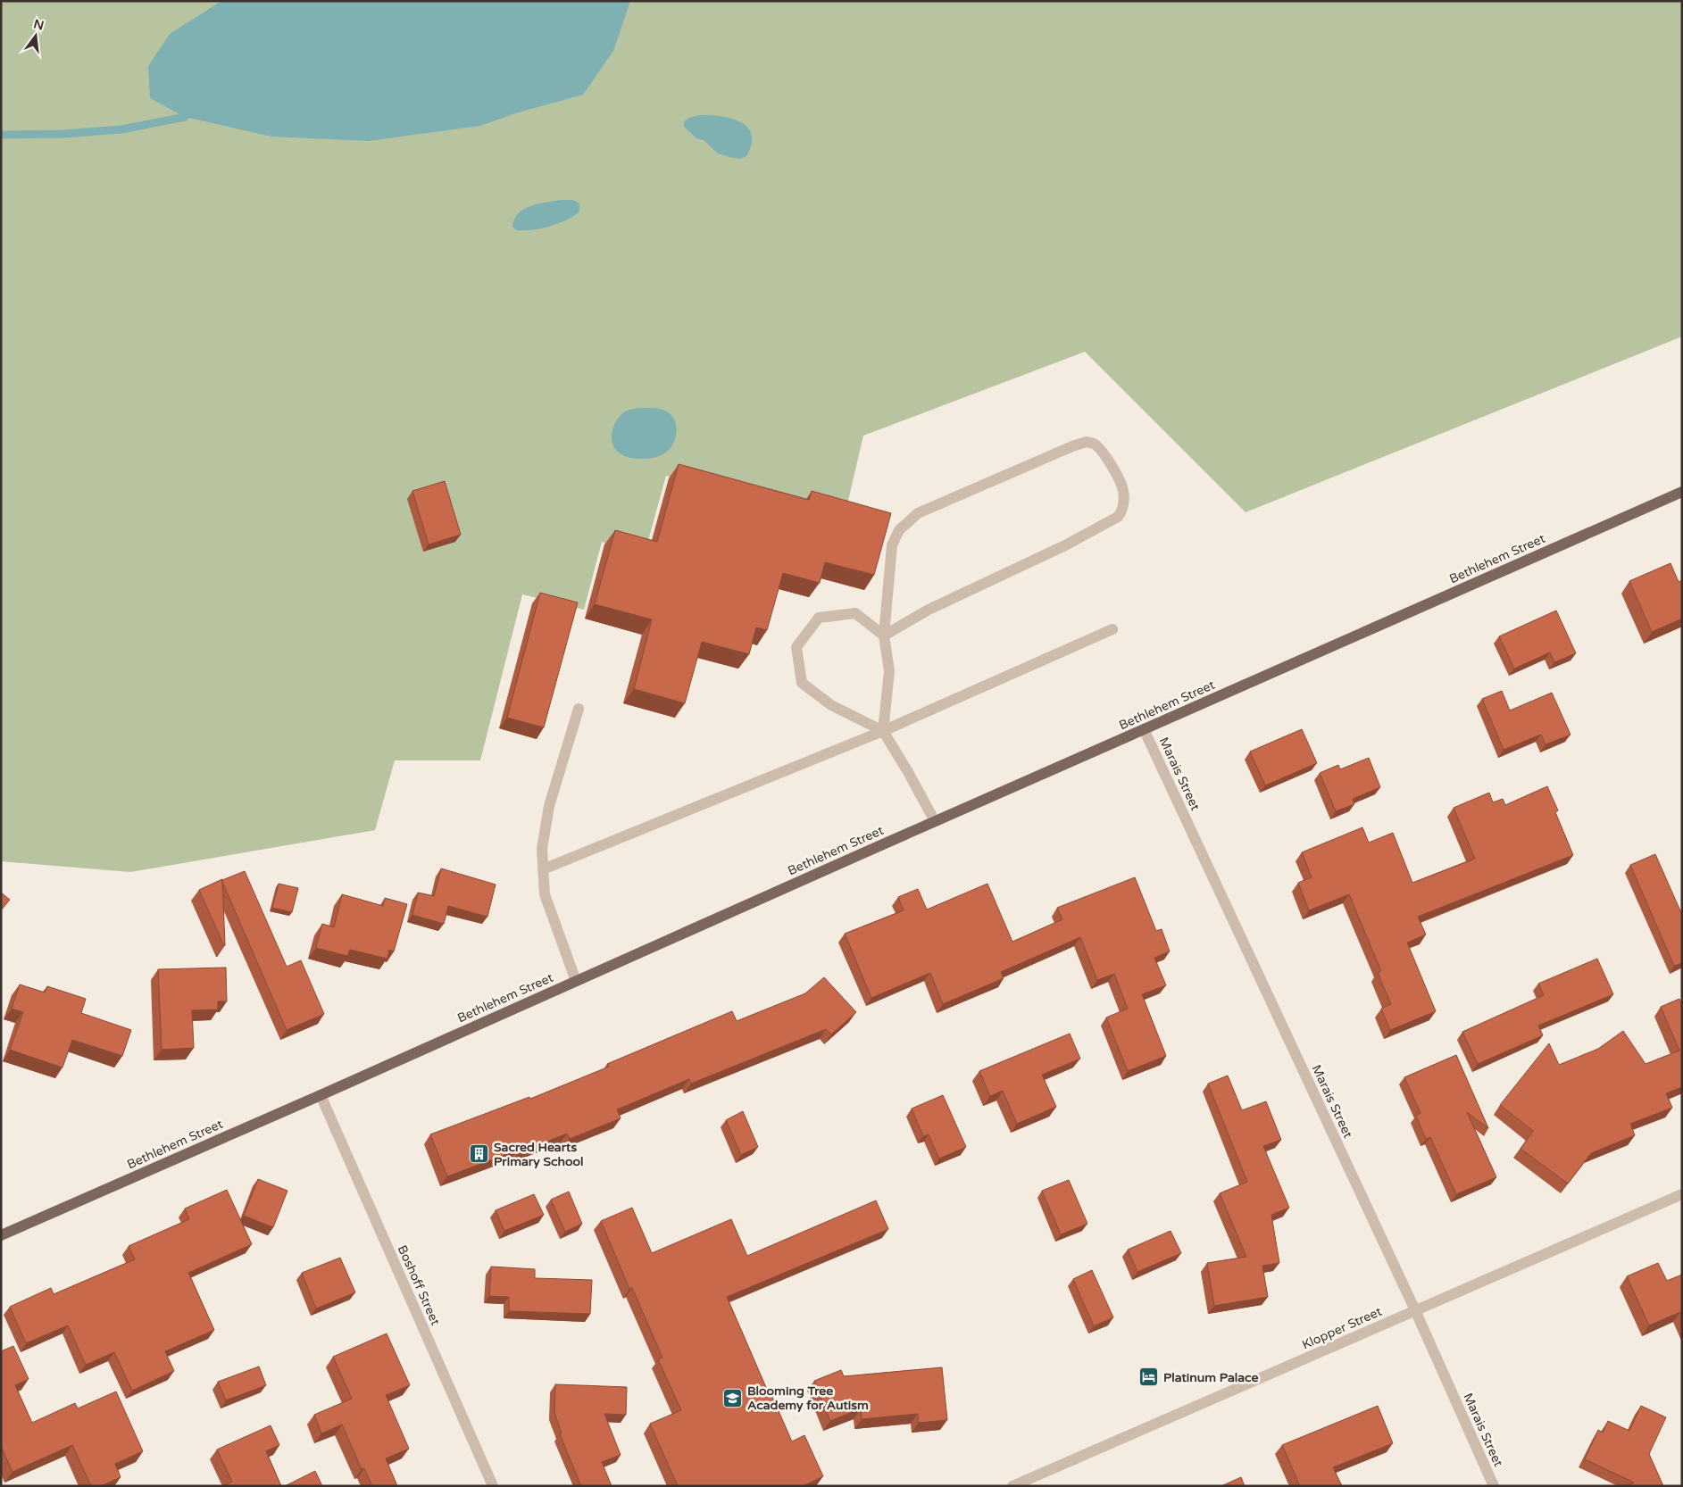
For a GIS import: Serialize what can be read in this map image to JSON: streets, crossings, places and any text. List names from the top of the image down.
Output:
{
  "streets": {
    "main road": ["Bethlehem Street"],
    "street": ["Marais Street", "Boshoff Street", "Klopper Street"]
  },
  "crossings": [
    ["Bethlehem Street", "Marais Street"],
    ["Bethlehem Street", "Boshoff Street"],
    ["Marais Street", "Klopper Street"]
  ],
  "places": {
    "building": ["Sacred Hearts Primary School"],
    "hotel": ["Platinum Palace"],
    "school or university": ["Blooming Tree Academy for Autism"]
  },
  "north": "top"
}
